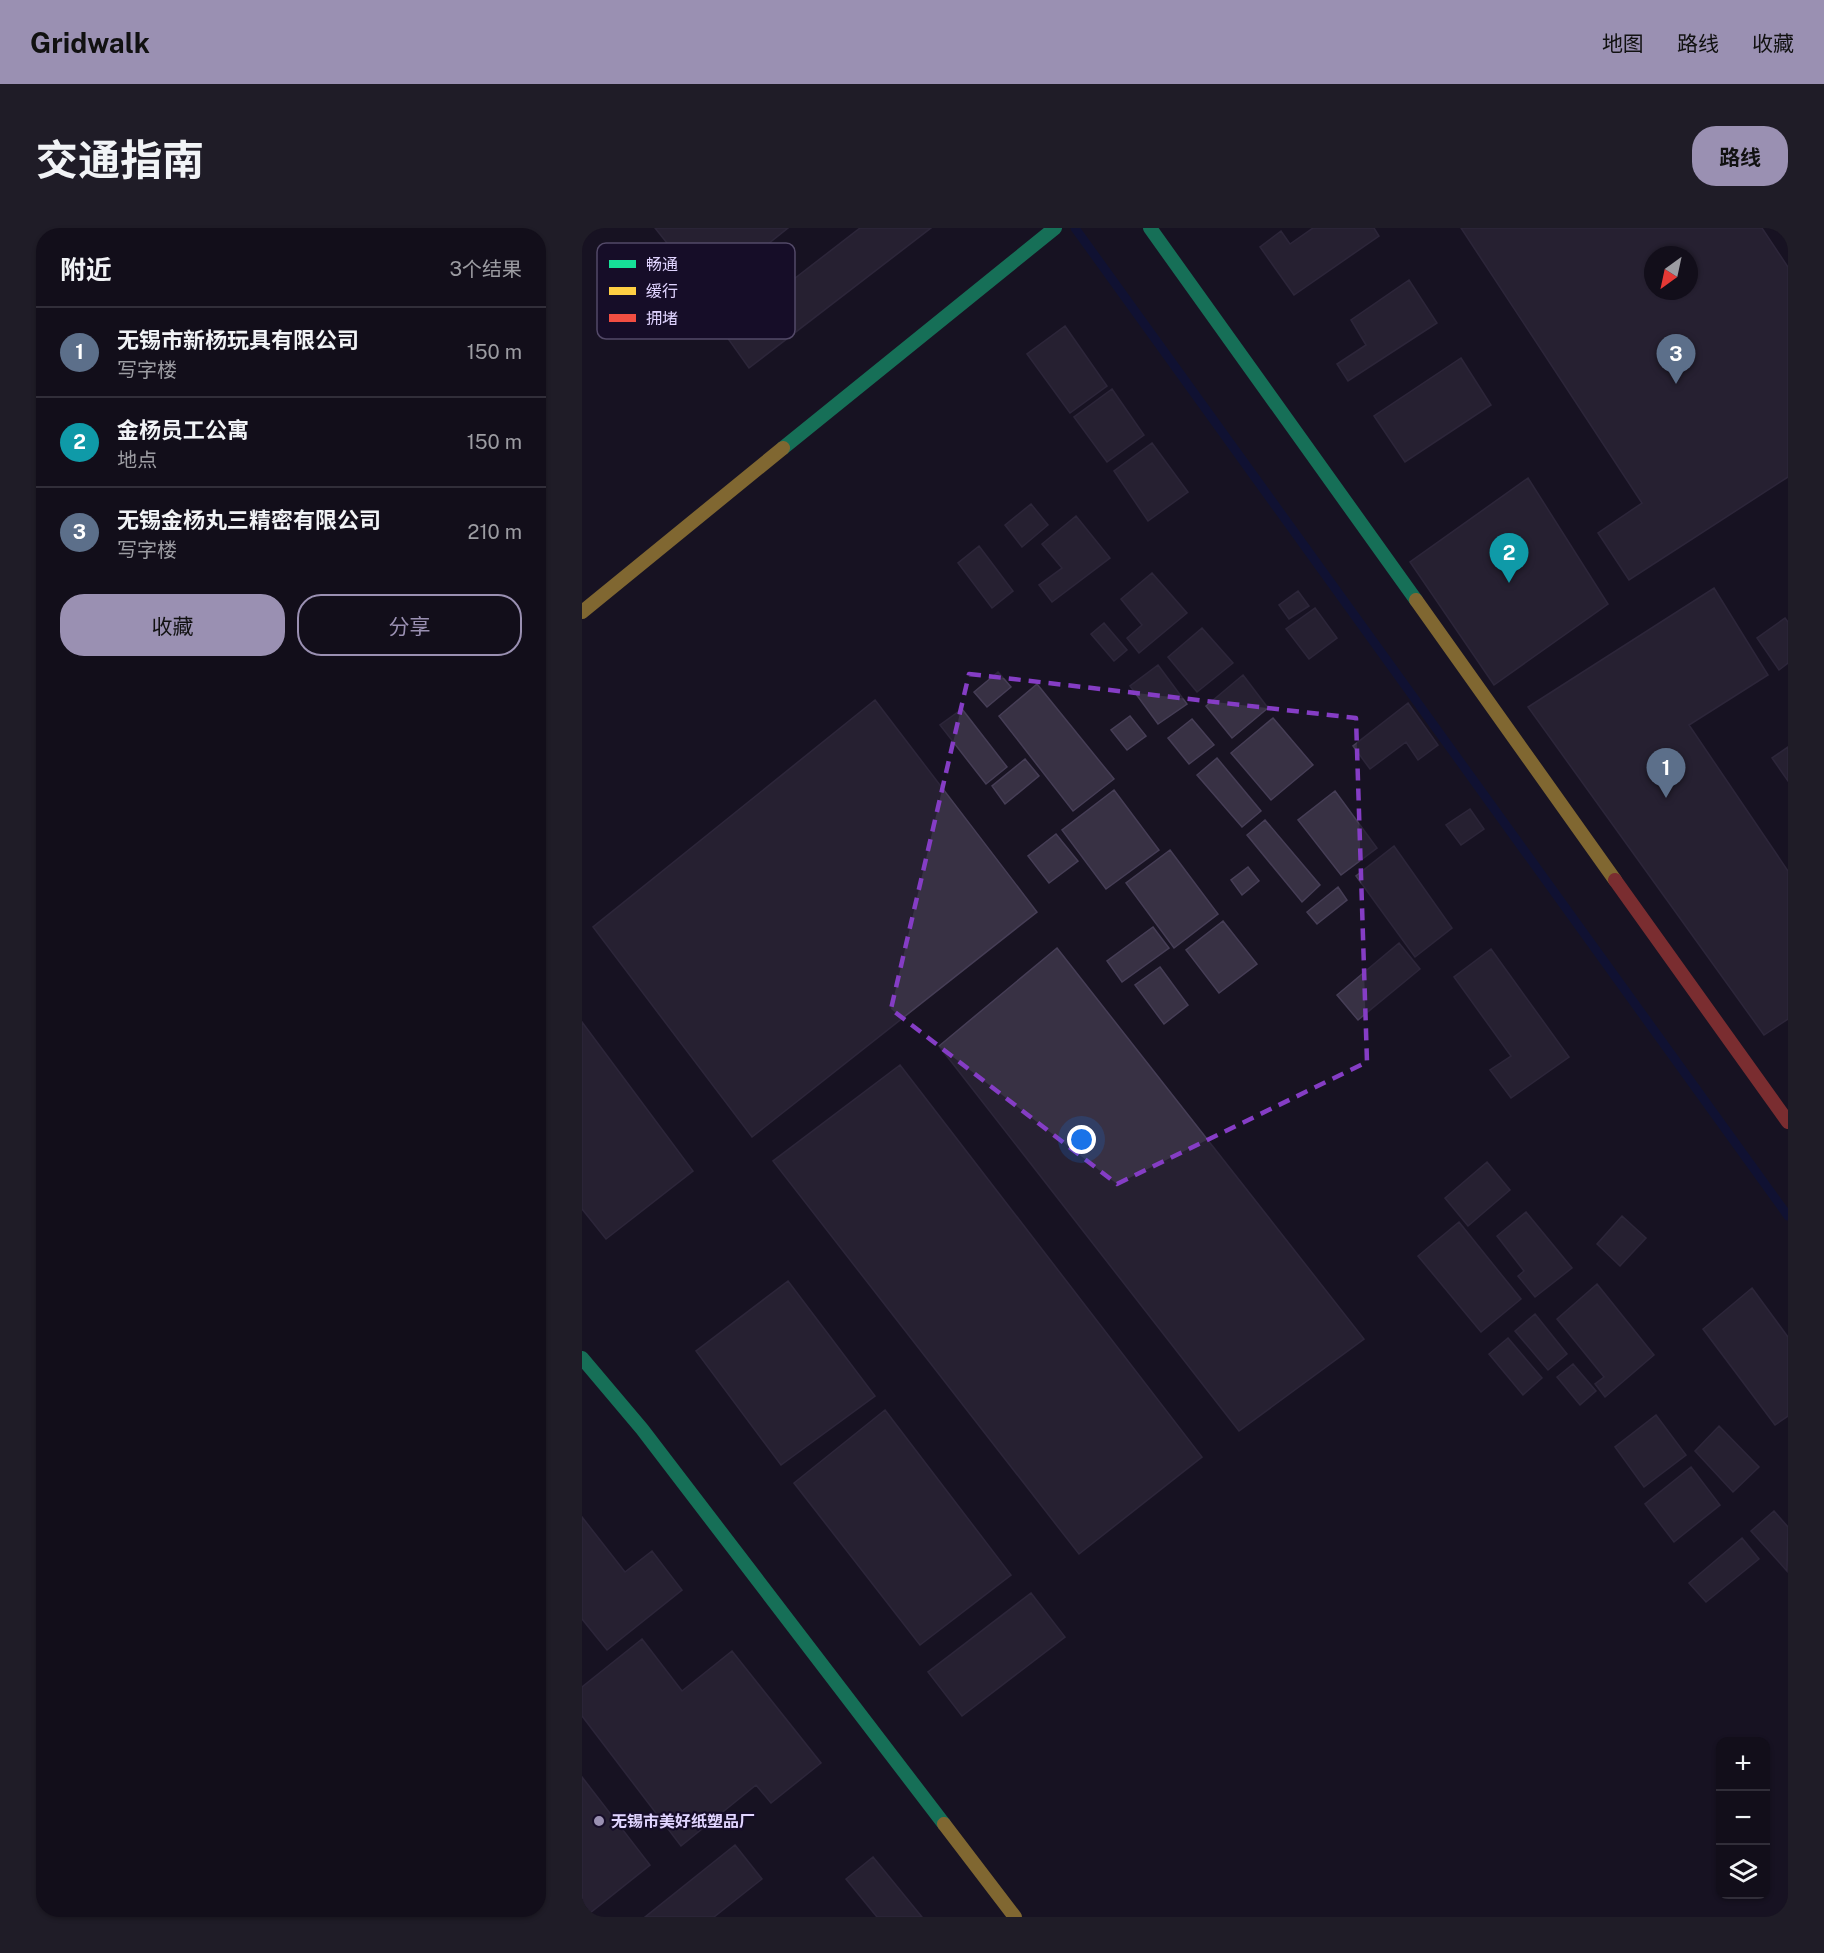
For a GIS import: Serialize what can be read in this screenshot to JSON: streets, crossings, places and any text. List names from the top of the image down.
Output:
{
  "places": ["无锡市美好纸塑品厂"],
  "legend": ["畅通", "缓行", "拥堵"],
  "north": "bottom left",
  "page": {
    "header": "Gridwalk",
    "nav": ["地图", "路线", "收藏"],
    "title": "交通指南",
    "buttons": [
      "路线",
      ["收藏", "分享"]
    ],
    "heading": ["附近", "3个结果"],
    "list": [
      {
        "mark": "1",
        "name": "无锡市新杨玩具有限公司",
        "note": "写字楼",
        "value": "150 m"
      },
      {
        "mark": "2",
        "name": "金杨员工公寓",
        "note": "地点",
        "value": "150 m"
      },
      {
        "mark": "3",
        "name": "无锡金杨丸三精密有限公司",
        "note": "写字楼",
        "value": "210 m"
      }
    ],
    "pins": ["3", "2", "1"],
    "map_buttons": ["+", "−"]
  }
}
